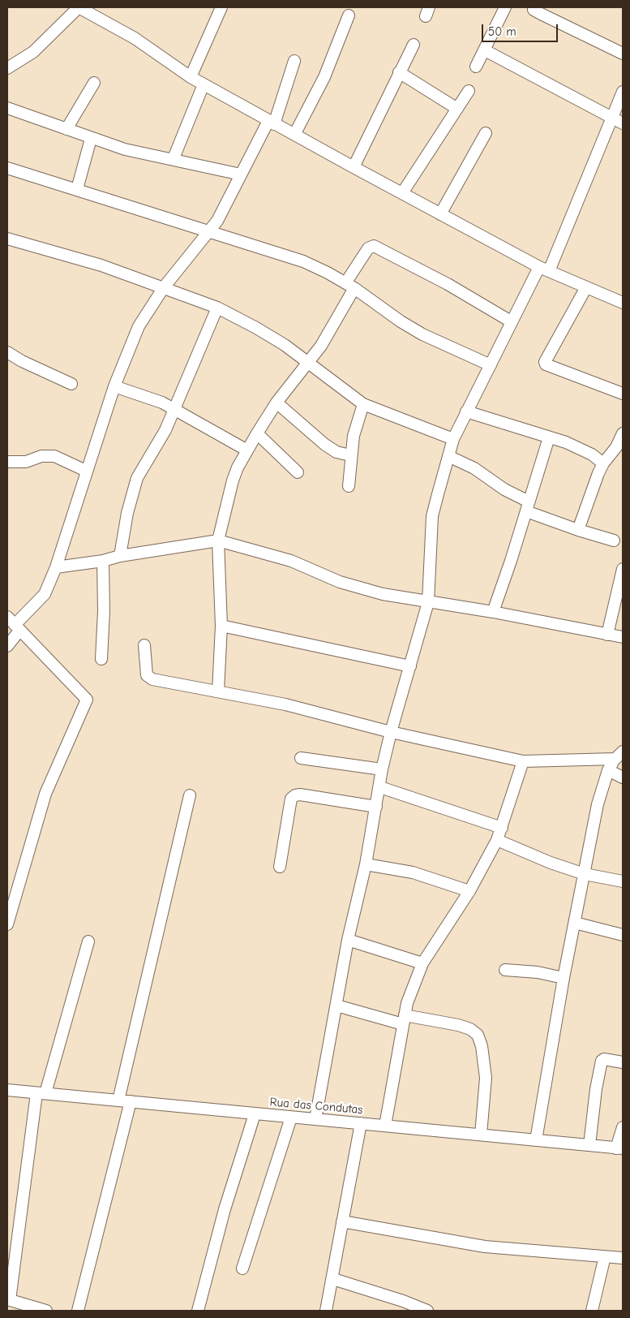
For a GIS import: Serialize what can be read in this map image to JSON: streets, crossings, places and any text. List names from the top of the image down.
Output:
{
  "streets": {
    "street": ["Rua das Condutas"]
  },
  "scale_bar": "50 m"
}
